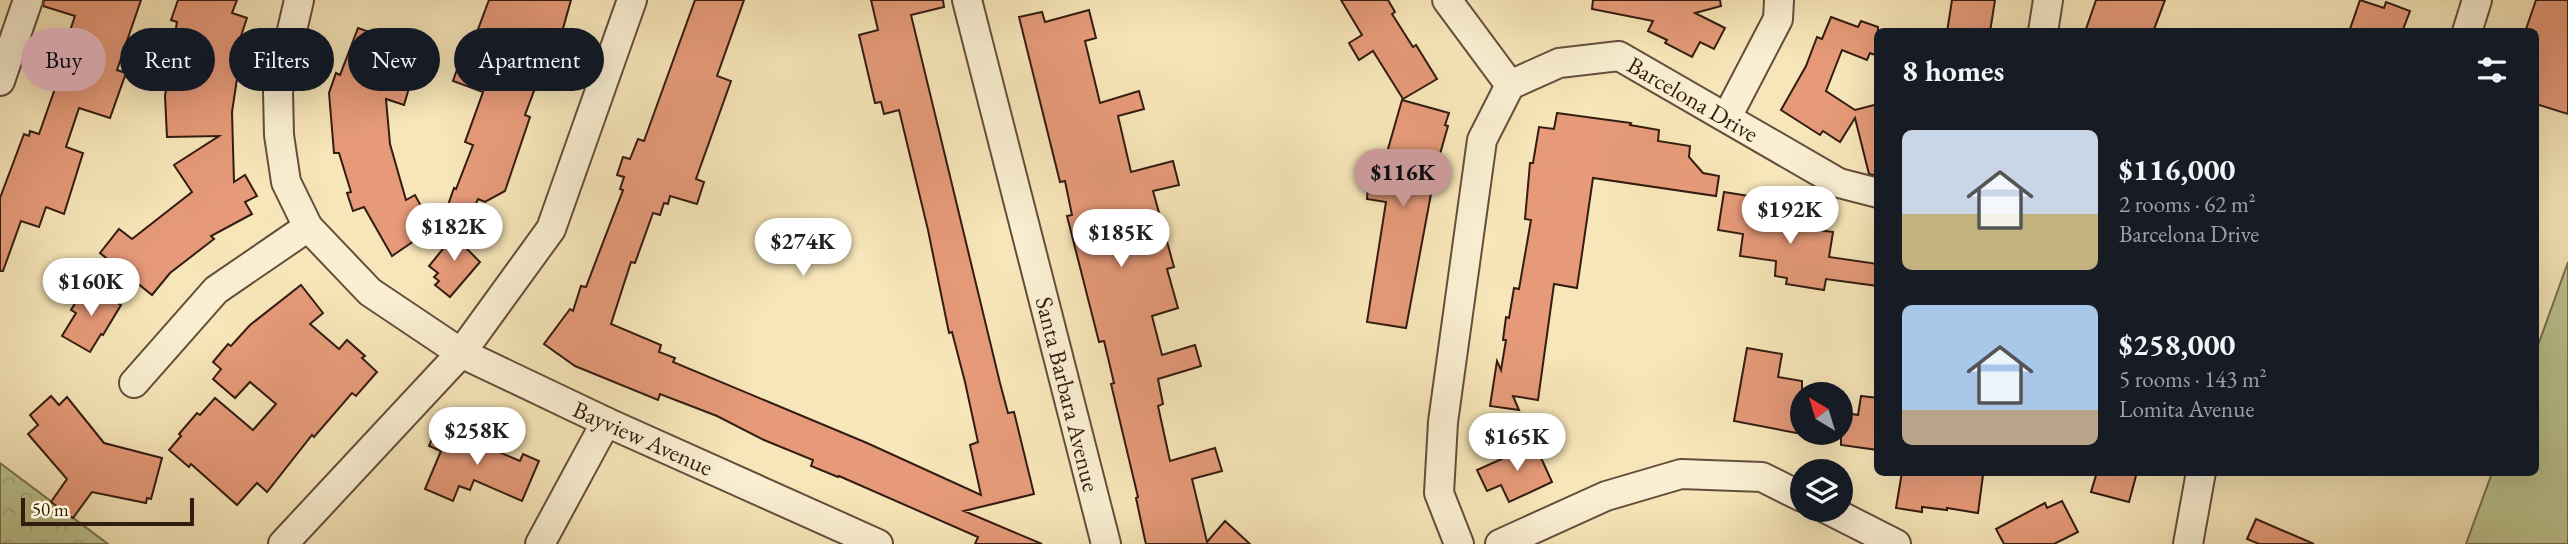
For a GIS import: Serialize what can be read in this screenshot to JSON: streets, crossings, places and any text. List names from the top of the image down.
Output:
{
  "streets": {
    "street": ["Barcelona Drive", "Santa Barbara Avenue", "Bayview Avenue"]
  },
  "scale_bar": "50 m",
  "north": "top left",
  "page": {
    "chip": [
      "Buy",
      "Rent",
      "Filters",
      "New",
      "Apartment"
    ],
    "heading": "8 homes",
    "list": [
      {
        "name": "$116,000",
        "note": "2 rooms · 62 m² · Barcelona Drive"
      },
      {
        "name": "$258,000",
        "note": "5 rooms · 143 m² · Lomita Avenue"
      }
    ],
    "price": [
      "$116K",
      "$192K",
      "$182K",
      "$185K",
      "$274K",
      "$160K",
      "$258K",
      "$165K"
    ],
    "scale": "50 m"
  }
}
